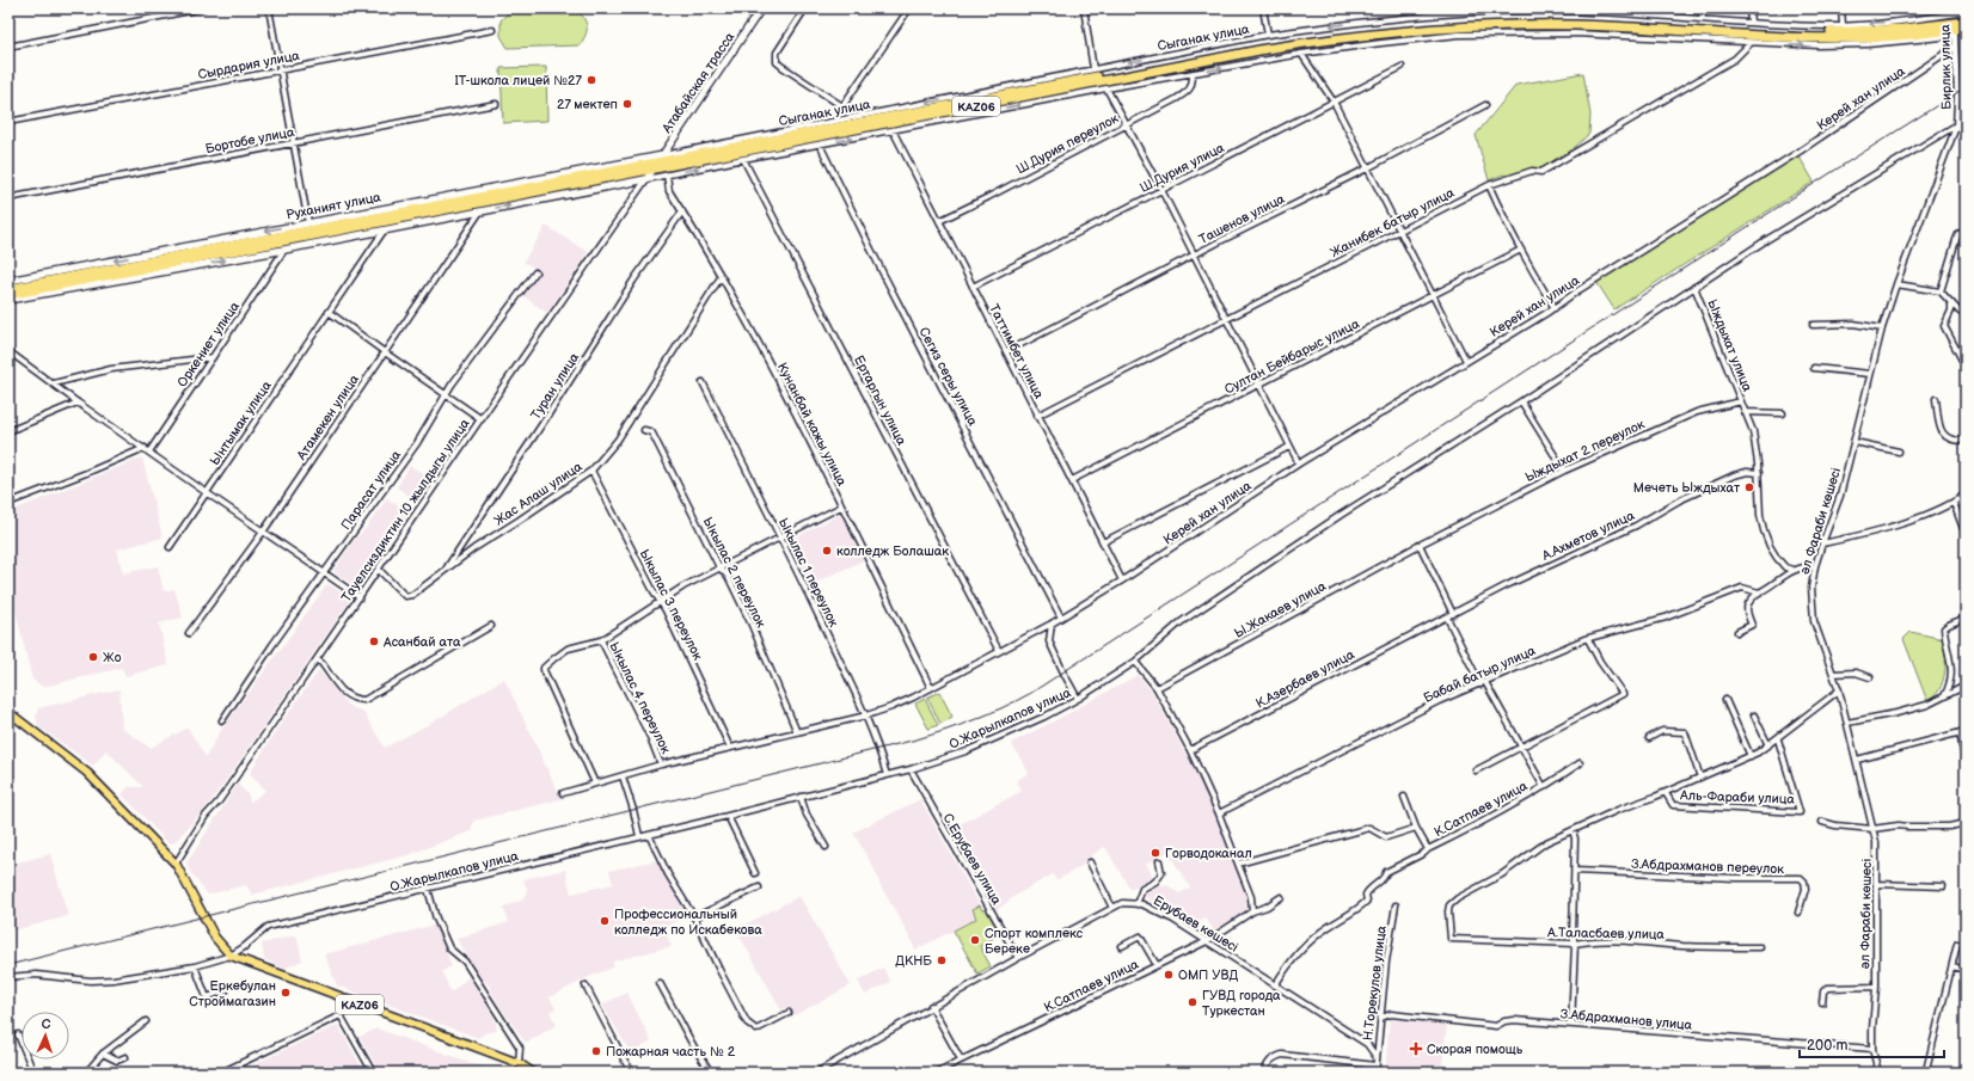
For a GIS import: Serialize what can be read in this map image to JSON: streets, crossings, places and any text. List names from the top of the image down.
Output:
{
  "streets": {
    "highway": ["KАZ06"],
    "main road": ["Атабайская трасса", "Руханият улица", "Тауелсиздиктин 10 жылдыгы улица"],
    "street": [
      "Сыганак улица",
      "Сырдария улица",
      "Бирлик улица",
      "Керей хан улица",
      "Бортобе улица",
      "Ш.Дурия переулок",
      "Ш.Дурия улица",
      "Ташенов улица",
      "Жанибек батыр улица",
      "Оркениет улица",
      "Ыждыхат улица",
      "Таттимбет улица",
      "Султан Бейбарыс улица",
      "Сегиз серы улица",
      "Туран улица",
      "Ертаргын улица",
      "Атамекен улица",
      "Ынтымак улица",
      "Кунанбай кажы улица",
      "Ыждыхат 2 переулок",
      "Парасат улица",
      "Жас Алаш улица",
      "әл Фараби көшесі",
      "А.Ахметов улица",
      "Ыкылас 2 переулок",
      "Ыкылас 1 переулок",
      "Ыкылас 3 переулок",
      "Ы.Жакаев улица",
      "Бабай батыр улица",
      "К.Азербаев улица",
      "Ыкылас 4 переулок",
      "О.Жарылкапов улица",
      "Аль-Фараби улица",
      "К.Сатпаев улица",
      "С.Ерубаев улица",
      "З.Абдрахманов переулок",
      "Ерубаев көшесі",
      "А.Таласбаев улица",
      "Н.Торекулов улица",
      "З.Абдрахманов улица"
    ]
  },
  "crossings": [
    ["Сыганак улица", "Бирлик улица"],
    ["Сыганак улица", "Атабайская трасса"],
    ["Сыганак улица", "KАZ06"],
    ["Сыганак улица", "Руханият улица"],
    ["Бирлик улица", "Керей хан улица"],
    ["Бирлик улица", "KАZ06"],
    ["Бирлик улица", "әл Фараби көшесі"],
    ["Бирлик улица", "О.Жарылкапов улица"],
    ["Атабайская трасса", "KАZ06"],
    ["Атабайская трасса", "Руханият улица"],
    ["Атабайская трасса", "Тауелсиздиктин 10 жылдыгы улица"],
    ["Керей хан улица", "Таттимбет улица"],
    ["Керей хан улица", "Сегиз серы улица"],
    ["Керей хан улица", "Ертаргын улица"],
    ["Керей хан улица", "Кунанбай кажы улица"],
    ["Керей хан улица", "Ыкылас 2 переулок"],
    ["Керей хан улица", "Ыкылас 1 переулок"],
    ["Керей хан улица", "Ыкылас 3 переулок"],
    ["Керей хан улица", "Ыкылас 4 переулок"],
    ["KАZ06", "Руханият улица"],
    ["KАZ06", "Тауелсиздиктин 10 жылдыгы улица"],
    ["KАZ06", "О.Жарылкапов улица"],
    ["Ш.Дурия переулок", "Таттимбет улица"],
    ["Ш.Дурия улица", "Таттимбет улица"],
    ["Ташенов улица", "Таттимбет улица"],
    ["Жанибек батыр улица", "Таттимбет улица"],
    ["Ыждыхат улица", "Ыждыхат 2 переулок"],
    ["Ыждыхат улица", "А.Ахметов улица"],
    ["Ыждыхат улица", "О.Жарылкапов улица"],
    ["Таттимбет улица", "Султан Бейбарыс улица"],
    ["Туран улица", "Кунанбай кажы улица"],
    ["Туран улица", "Жас Алаш улица"],
    ["Кунанбай кажы улица", "Жас Алаш улица"],
    ["Ыждыхат 2 переулок", "Ы.Жакаев улица"],
    ["Жас Алаш улица", "Тауелсиздиктин 10 жылдыгы улица"],
    ["Жас Алаш улица", "Ыкылас 3 переулок"],
    ["әл Фараби көшесі", "О.Жарылкапов улица"],
    ["әл Фараби көшесі", "Аль-Фараби улица"],
    ["әл Фараби көшесі", "З.Абдрахманов улица"],
    ["А.Ахметов улица", "К.Азербаев улица"],
    ["А.Ахметов улица", "К.Сатпаев улица"],
    ["Ыкылас 1 переулок", "О.Жарылкапов улица"],
    ["Бабай батыр улица", "К.Сатпаев улица"],
    ["О.Жарылкапов улица", "С.Ерубаев улица"],
    ["Аль-Фараби улица", "А.Таласбаев улица"],
    ["К.Сатпаев улица", "Ерубаев көшесі"],
    ["С.Ерубаев улица", "Ерубаев көшесі"],
    ["Ерубаев көшесі", "Н.Торекулов улица"],
    ["Н.Торекулов улица", "З.Абдрахманов улица"]
  ],
  "places": {
    "other": [
      "IT-школа лицей №27",
      "27 мектеп",
      "Мечеть Ыждыхат",
      "колледж Болашак",
      "Асанбай ата",
      "Жо",
      "Горводоканал",
      "Профессиональный колледж по Искабекова",
      "Спорт комплекс Береке",
      "ДКНБ",
      "ОМП УВД",
      "Еркебулан Строймагазин",
      "ГУВД города Туркестан",
      "Пожарная часть № 2"
    ],
    "health": ["Скорая помощь"]
  },
  "scale_bar": "200 m",
  "north": "top"
}
